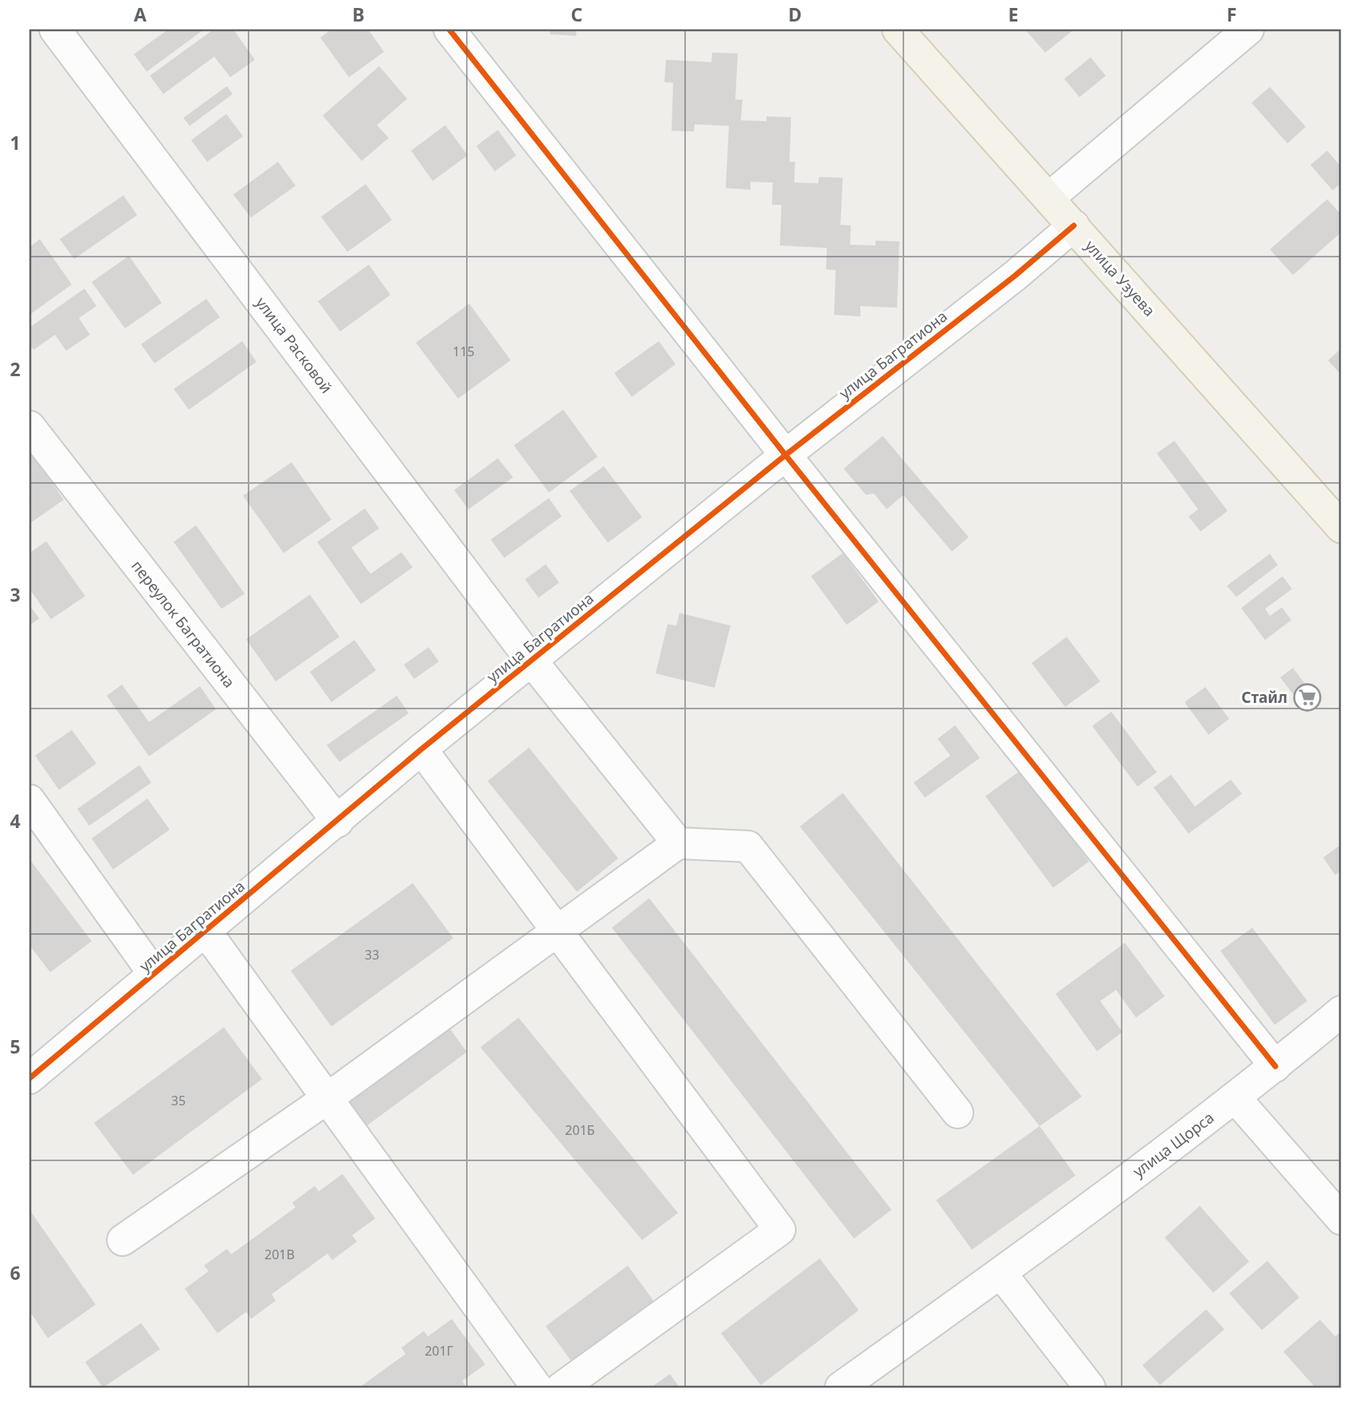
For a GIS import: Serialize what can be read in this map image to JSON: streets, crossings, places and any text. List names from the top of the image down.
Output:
{
  "streets": {
    "main road": ["улица Узуева"],
    "street": [
      "улица Расковой",
      "улица Багратиона",
      "переулок Багратиона",
      "улица Щорса"
    ]
  },
  "crossings": [
    ["улица Узуева", "улица Багратиона"],
    ["улица Расковой", "улица Багратиона"],
    ["улица Багратиона", "переулок Багратиона"]
  ],
  "places": {
    "supermarket": ["Стайл"]
  },
  "house_numbers": [
    "115",
    "33",
    "35",
    "201Б",
    "201В",
    "201Г"
  ],
  "grid": {
    "columns": [
      "A",
      "B",
      "C",
      "D",
      "E",
      "F"
    ],
    "rows": [
      "1",
      "2",
      "3",
      "4",
      "5",
      "6"
    ]
  }
}
